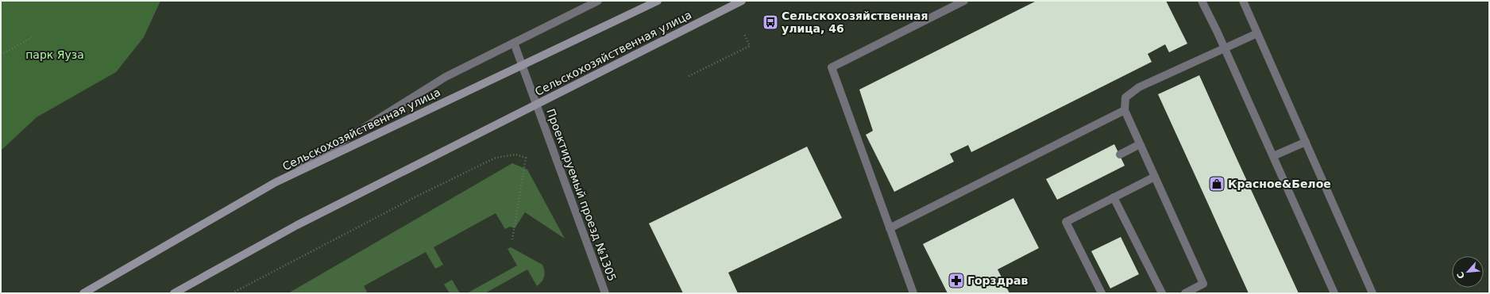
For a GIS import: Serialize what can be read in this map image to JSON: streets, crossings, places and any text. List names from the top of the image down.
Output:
{
  "streets": {
    "main road": ["Сельскохозяйственная улица"],
    "street": ["Проектируемый проезд №1305"]
  },
  "crossings": [
    ["Сельскохозяйственная улица", "Проектируемый проезд №1305"]
  ],
  "parks": ["парк Яуза"],
  "places": {
    "bus stop": ["Сельскохозяйственная улица, 46"],
    "shop": ["Красное&Белое"],
    "pharmacy": ["Горздрав"]
  },
  "north": "bottom left"
}
